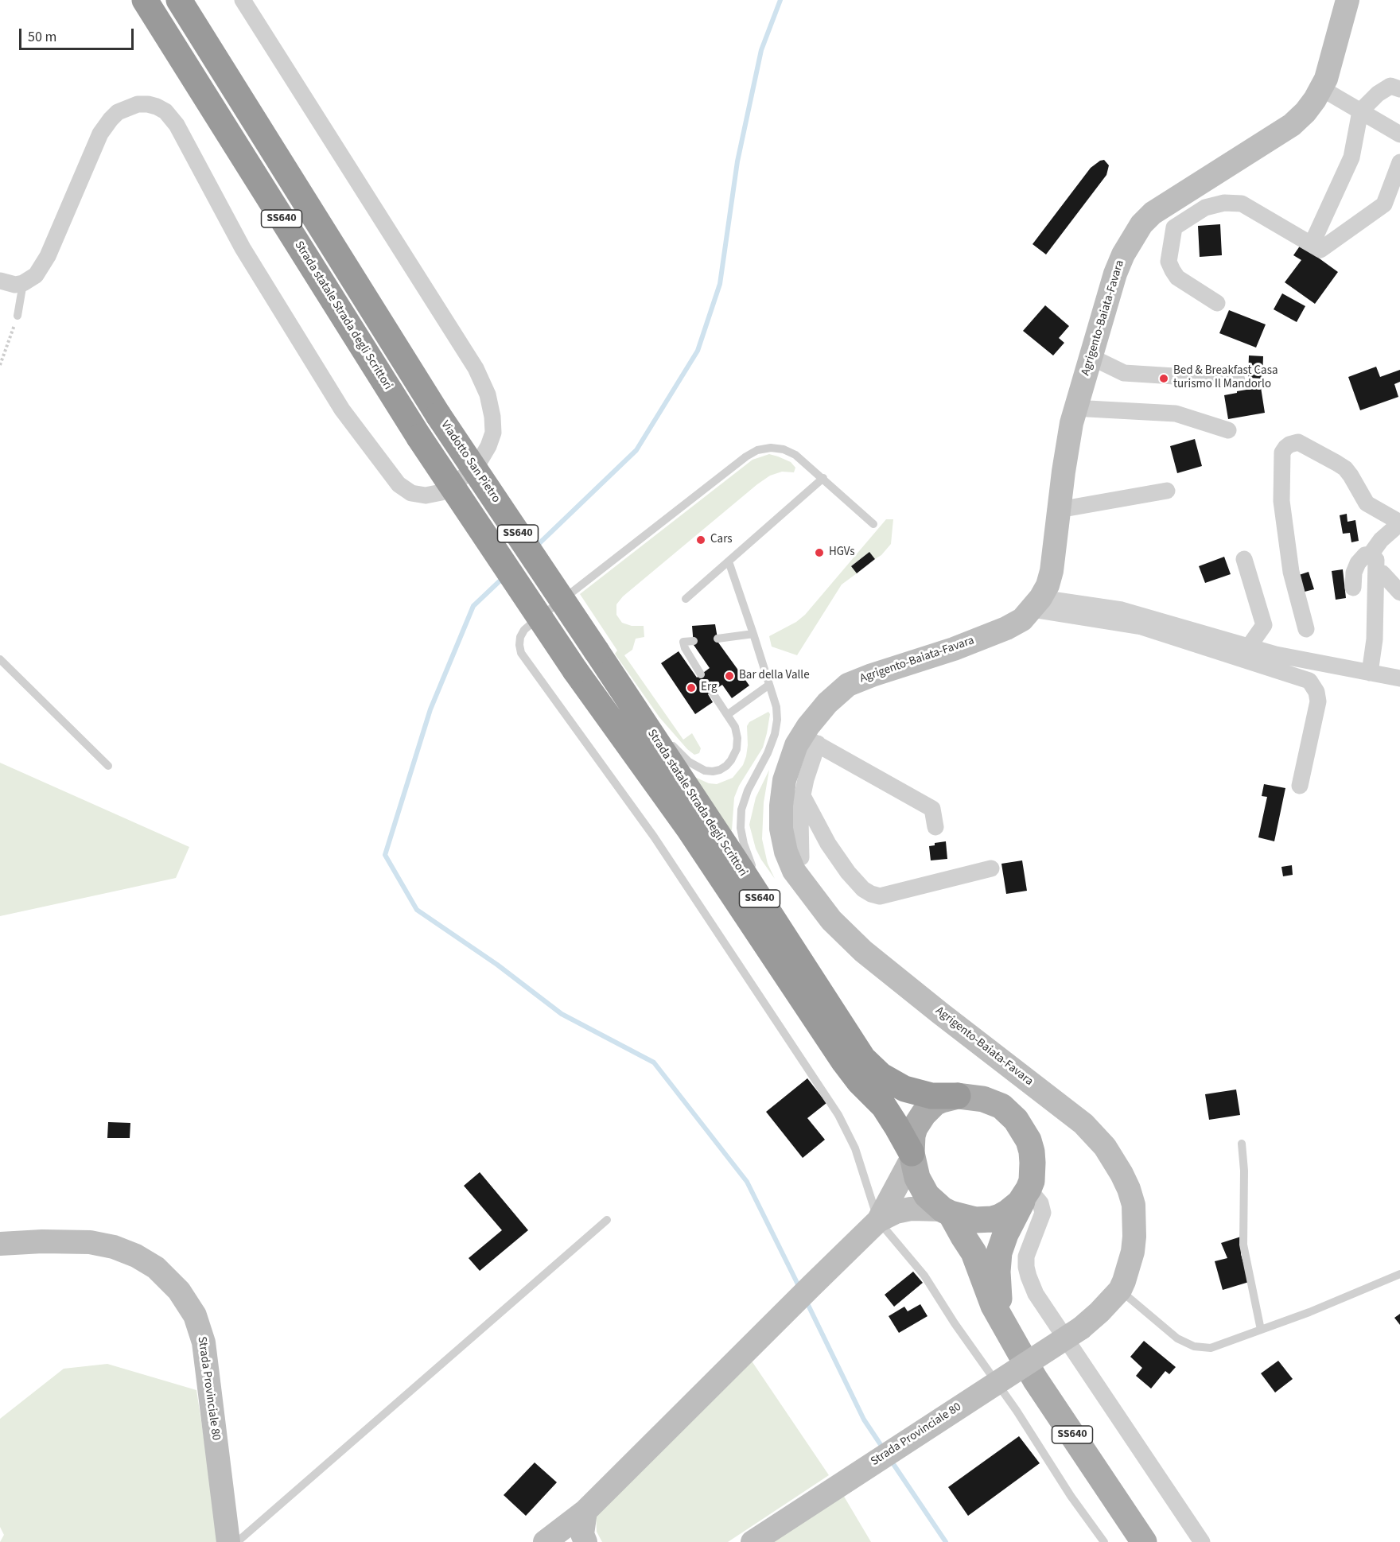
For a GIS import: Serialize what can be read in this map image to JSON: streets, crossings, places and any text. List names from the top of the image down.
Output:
{
  "streets": {
    "highway": ["SS640", "Strada statale Strada degli Scrittori", "Viadotto San Pietro"],
    "street": ["Agrigento-Baiata-Favara", "Strada Provinciale 80"]
  },
  "crossings": [
    ["Strada statale Strada degli Scrittori", "Viadotto San Pietro"],
    ["Agrigento-Baiata-Favara", "Strada Provinciale 80"]
  ],
  "places": [
    "Bed & Breakfast Casa turismo Il Mandorlo",
    "Cars",
    "HGVs",
    "Bar della Valle",
    "Erg"
  ],
  "scale_bar": "50 m"
}
